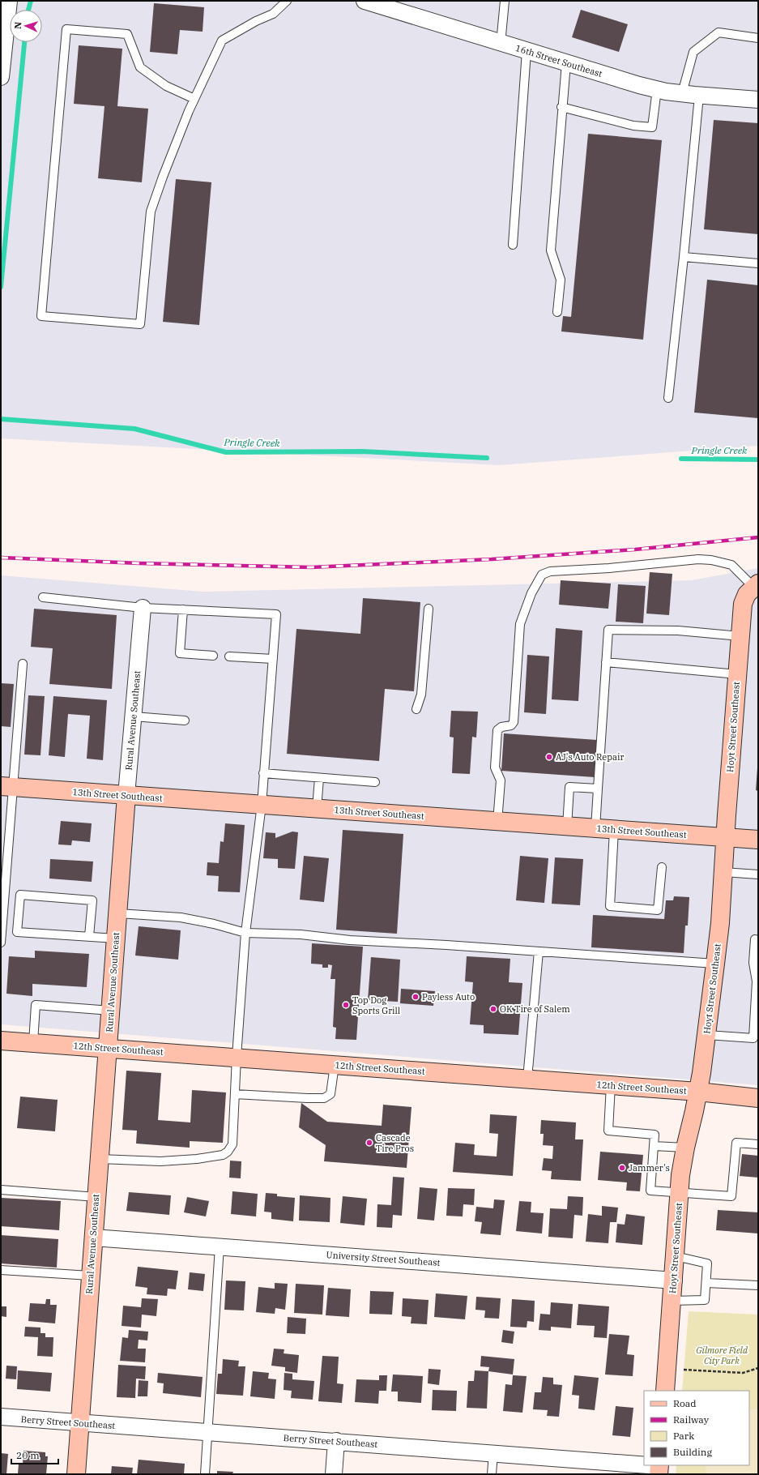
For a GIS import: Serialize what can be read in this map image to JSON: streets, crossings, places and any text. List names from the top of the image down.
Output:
{
  "streets": {
    "street": [
      "16th Street Southeast",
      "Rural Avenue Southeast",
      "Hoyt Street Southeast",
      "13th Street Southeast",
      "12th Street Southeast",
      "University Street Southeast",
      "Berry Street Southeast"
    ]
  },
  "crossings": [
    ["Rural Avenue Southeast", "13th Street Southeast"],
    ["Rural Avenue Southeast", "12th Street Southeast"],
    ["Rural Avenue Southeast", "University Street Southeast"],
    ["Rural Avenue Southeast", "Berry Street Southeast"],
    ["Hoyt Street Southeast", "13th Street Southeast"],
    ["Hoyt Street Southeast", "12th Street Southeast"],
    ["Hoyt Street Southeast", "University Street Southeast"]
  ],
  "water": ["Pringle Creek"],
  "parks": ["Gilmore Field City Park"],
  "places": [
    "AJ's Auto Repair",
    "Payless Auto",
    "Top Dog Sports Grill",
    "OK Tire of Salem",
    "Cascade Tire Pros",
    "Jammer's"
  ],
  "legend": [
    "Road",
    "Railway",
    "Park",
    "Building"
  ],
  "scale_bar": "20 m",
  "north": "left"
}
